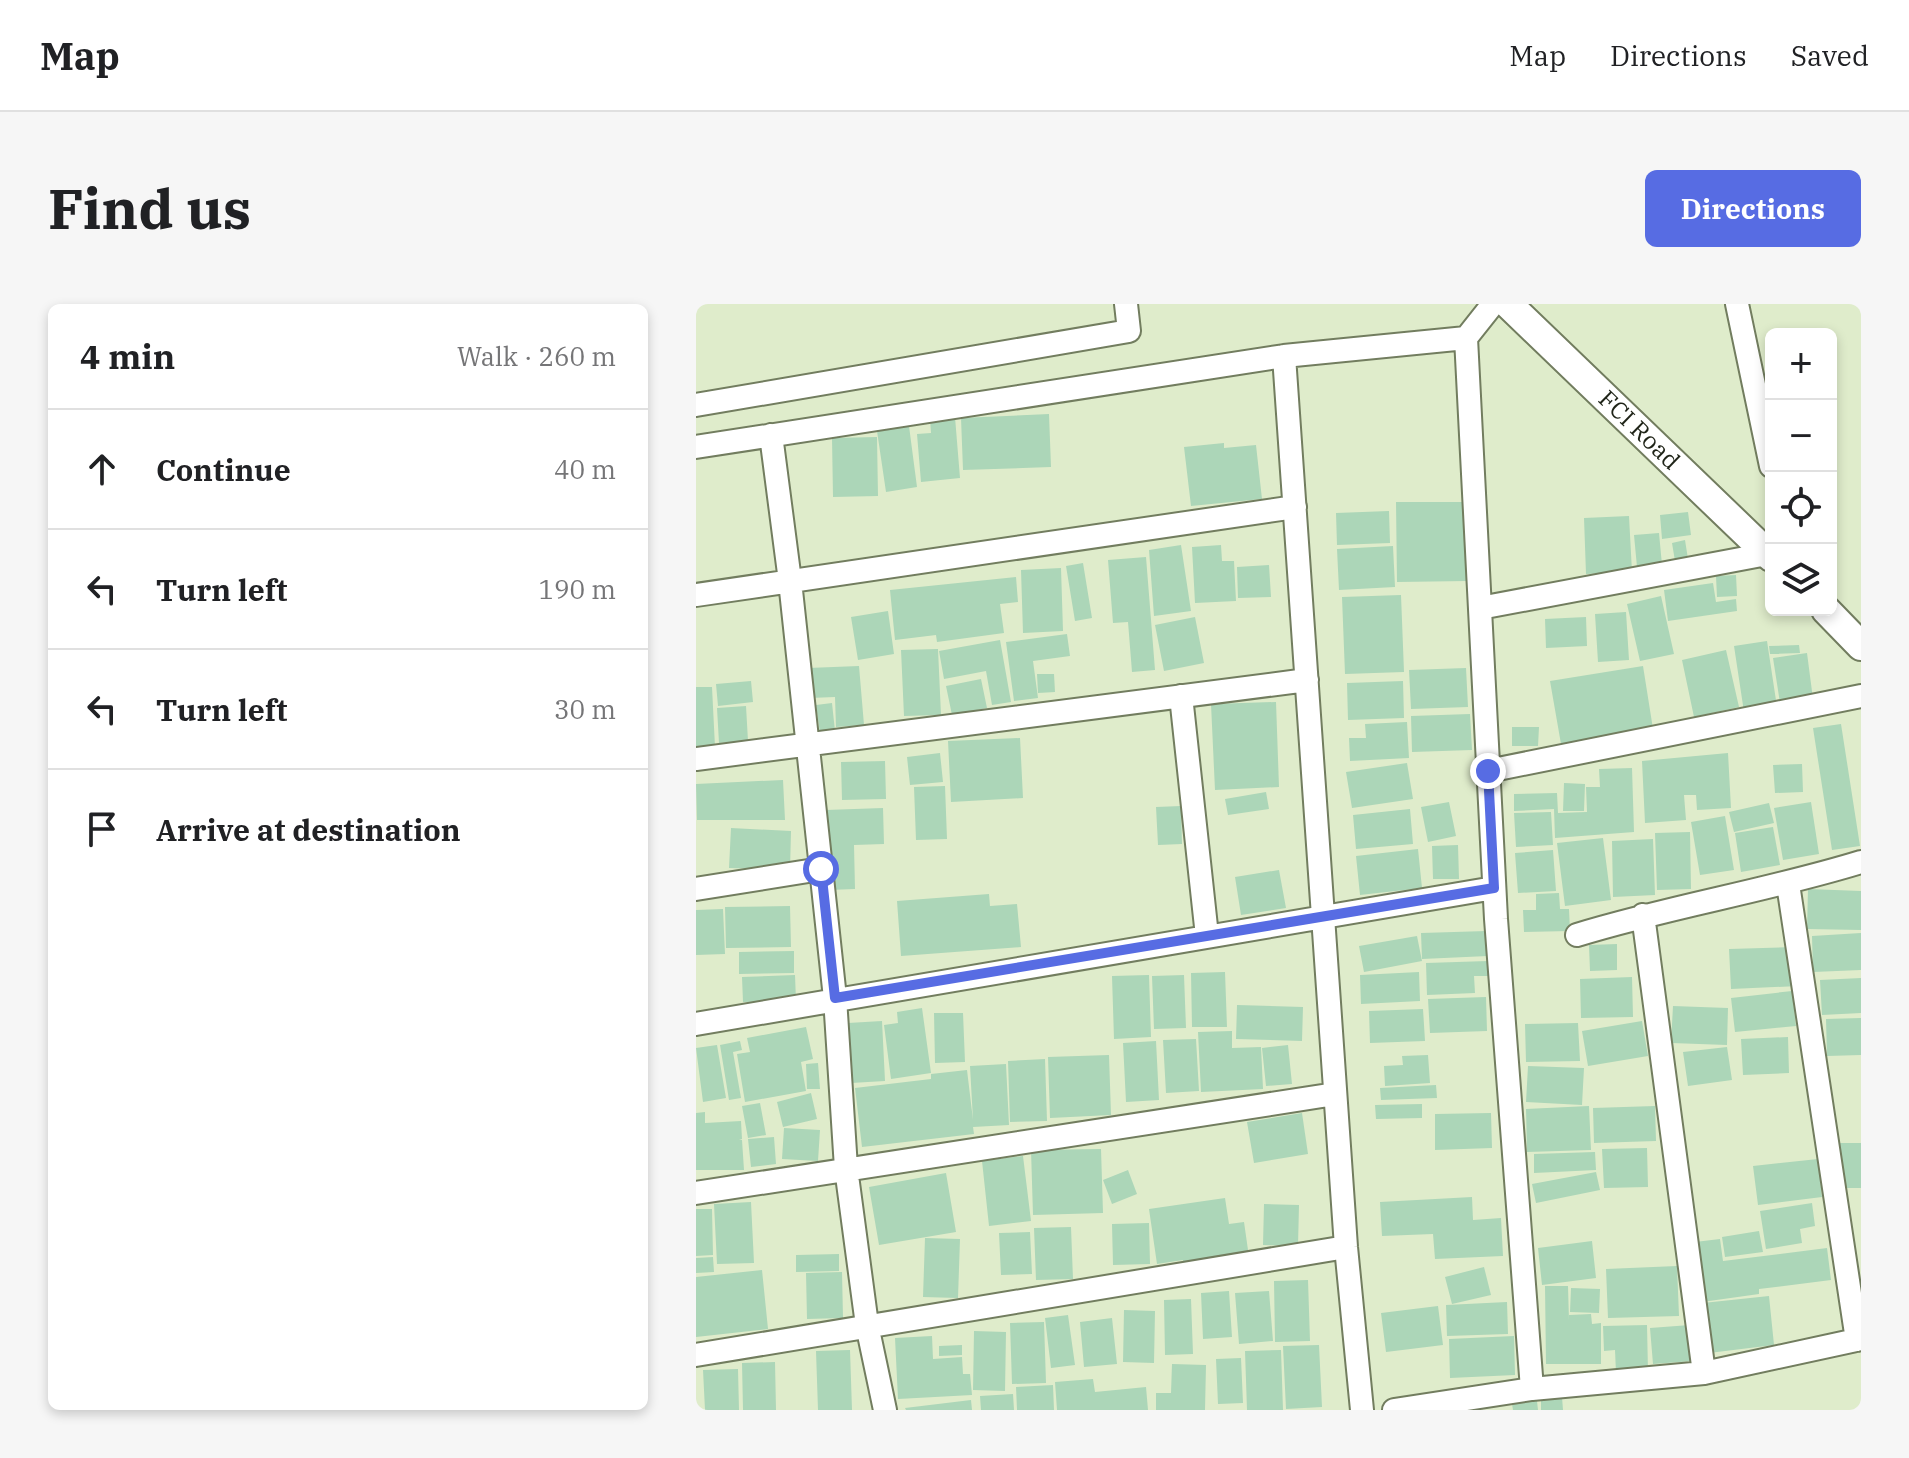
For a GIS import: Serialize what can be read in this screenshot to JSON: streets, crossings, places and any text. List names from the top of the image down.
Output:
{
  "streets": {
    "street": ["FCI Road"]
  },
  "page": {
    "header": "Map",
    "nav": ["Map", "Directions", "Saved"],
    "buttons": "Directions",
    "title": "Find us",
    "heading": ["4 min", "Walk · 260 m"],
    "map_buttons": ["+", "−"],
    "list": [
      ["Continue", "40 m"],
      ["Turn left", "190 m"],
      ["Turn left", "30 m"],
      "Arrive at destination"
    ]
  }
}
